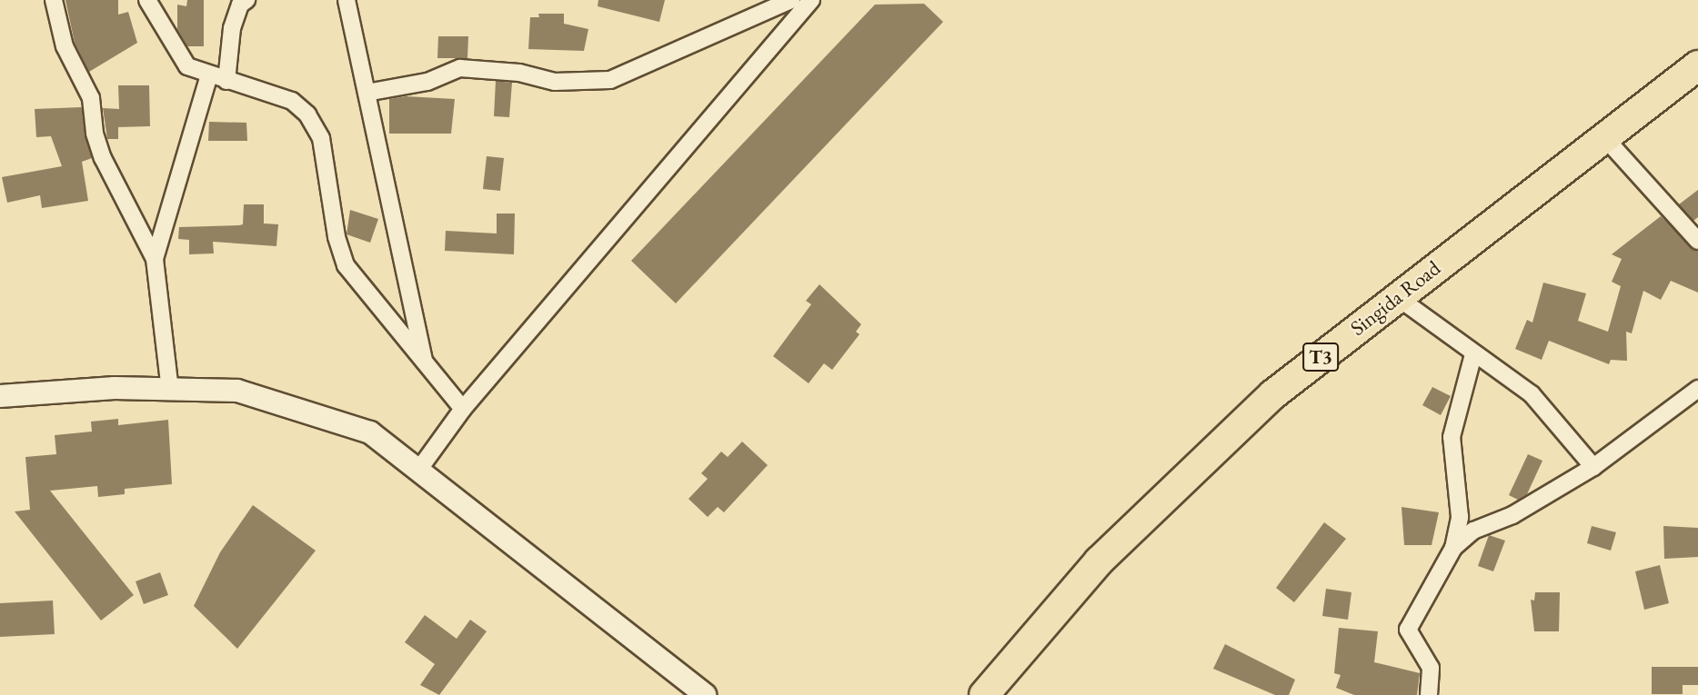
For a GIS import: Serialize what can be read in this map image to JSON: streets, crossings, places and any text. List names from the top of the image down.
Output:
{
  "streets": {
    "highway": ["Singida Road", "T3"]
  }
}
